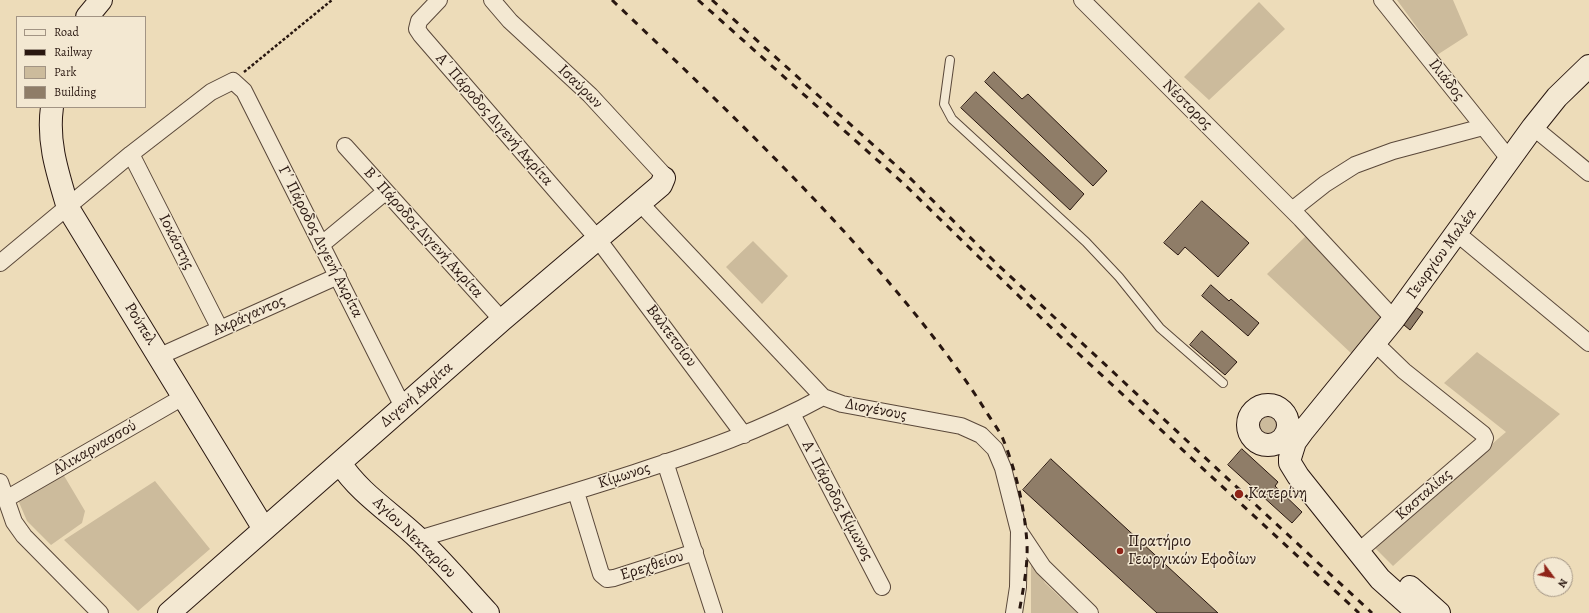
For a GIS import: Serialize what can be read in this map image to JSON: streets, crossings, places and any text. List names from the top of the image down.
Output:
{
  "streets": {
    "street": [
      "Ιλιάδος",
      "Ισαύρων",
      "Νέστορος",
      "Α΄ Πάροδος Διγενή Ακρίτα",
      "Β΄ Πάροδος Διγενή Ακρίτα",
      "Ιοκάστης",
      "Γ΄ Πάροδος Διγενή Ακρίτα",
      "Γεωργίου Μαλέα",
      "Ακράγαντος",
      "Ρούπελ",
      "Βαλτετσίου",
      "Διγενή Ακρίτα",
      "Διογένους",
      "Αλικαρνασσού",
      "Κίμωνος",
      "Κασταλίας",
      "Α΄ Πάροδος Κίμωνος",
      "Αγίου Νεκταρίου",
      "Ερεχθείου"
    ]
  },
  "crossings": [
    ["Ιλιάδος", "Γεωργίου Μαλέα"],
    ["Ισαύρων", "Διγενή Ακρίτα"],
    ["Νέστορος", "Γεωργίου Μαλέα"],
    ["Α΄ Πάροδος Διγενή Ακρίτα", "Βαλτετσίου"],
    ["Α΄ Πάροδος Διγενή Ακρίτα", "Διγενή Ακρίτα"],
    ["Β΄ Πάροδος Διγενή Ακρίτα", "Διγενή Ακρίτα"],
    ["Ιοκάστης", "Ακράγαντος"],
    ["Γ΄ Πάροδος Διγενή Ακρίτα", "Ακράγαντος"],
    ["Γ΄ Πάροδος Διγενή Ακρίτα", "Διγενή Ακρίτα"],
    ["Γεωργίου Μαλέα", "Κασταλίας"],
    ["Ακράγαντος", "Ρούπελ"],
    ["Ρούπελ", "Διγενή Ακρίτα"],
    ["Ρούπελ", "Αλικαρνασσού"],
    ["Βαλτετσίου", "Διγενή Ακρίτα"],
    ["Βαλτετσίου", "Κίμωνος"],
    ["Διγενή Ακρίτα", "Διογένους"],
    ["Διγενή Ακρίτα", "Αγίου Νεκταρίου"],
    ["Διογένους", "Κίμωνος"],
    ["Κίμωνος", "Α΄ Πάροδος Κίμωνος"],
    ["Κίμωνος", "Αγίου Νεκταρίου"],
    ["Κίμωνος", "Ερεχθείου"]
  ],
  "places": ["Κατερίνη", "Πρατήριο Γεωργικών Εφοδίων"],
  "legend": [
    "Road",
    "Railway",
    "Park",
    "Building"
  ],
  "north": "bottom right"
}
